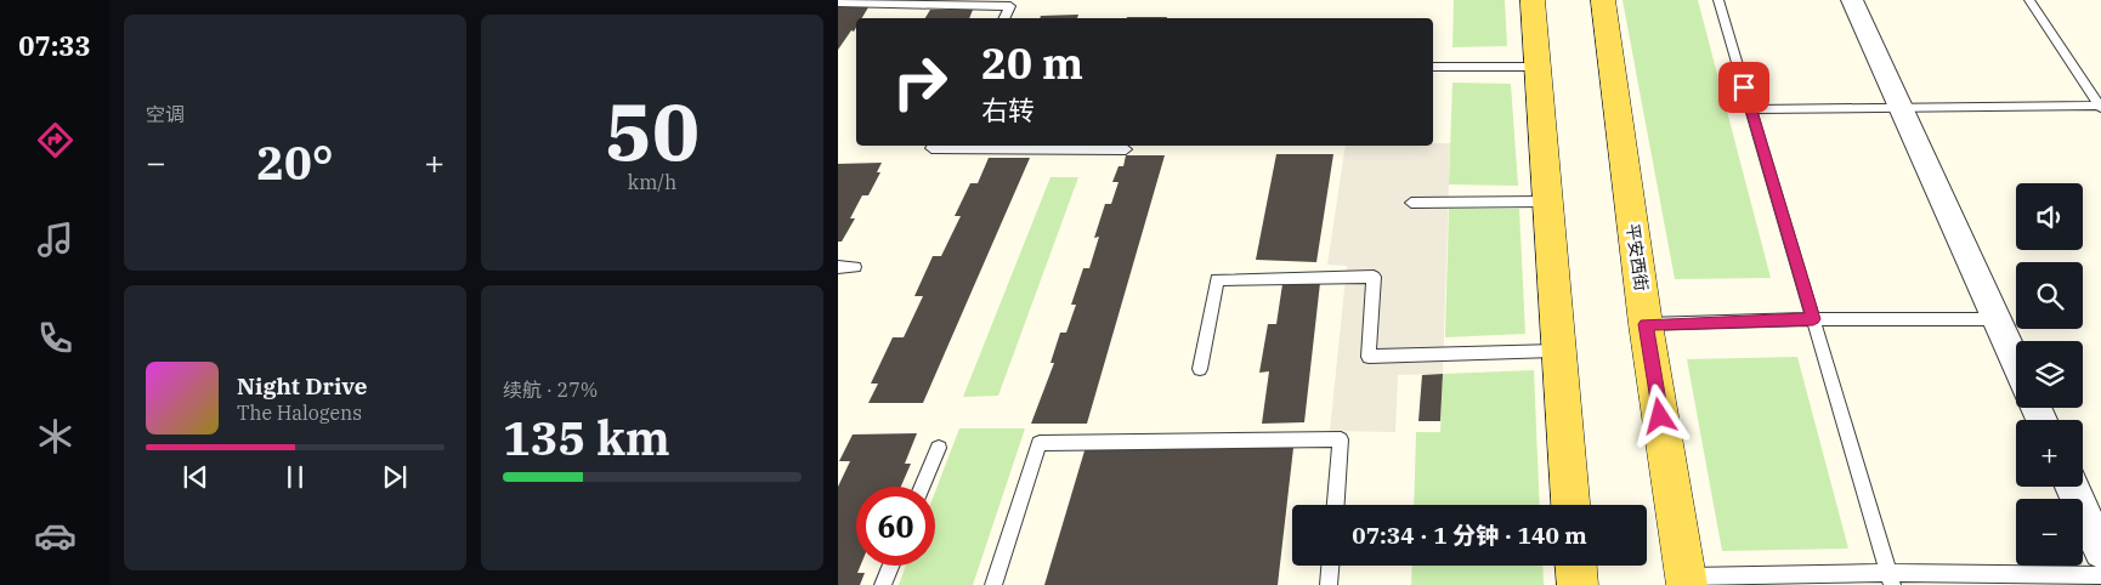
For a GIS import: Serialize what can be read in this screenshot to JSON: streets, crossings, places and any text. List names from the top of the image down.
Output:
{
  "streets": {
    "main road": ["平安西街"]
  },
  "page": {
    "tabs": "07:33",
    "tile": [
      "空调",
      ["50", "km/h"],
      ["续航 · 27%", "135 km"]
    ],
    "turn": ["20 m", "右转"],
    "heat": ["−", "20°", "+"],
    "map_buttons": ["+", "−"],
    "song": ["Night Drive", "The Halogens"],
    "limit": "60",
    "trip": "07:34 · 1 分钟 · 140 m"
  }
}
